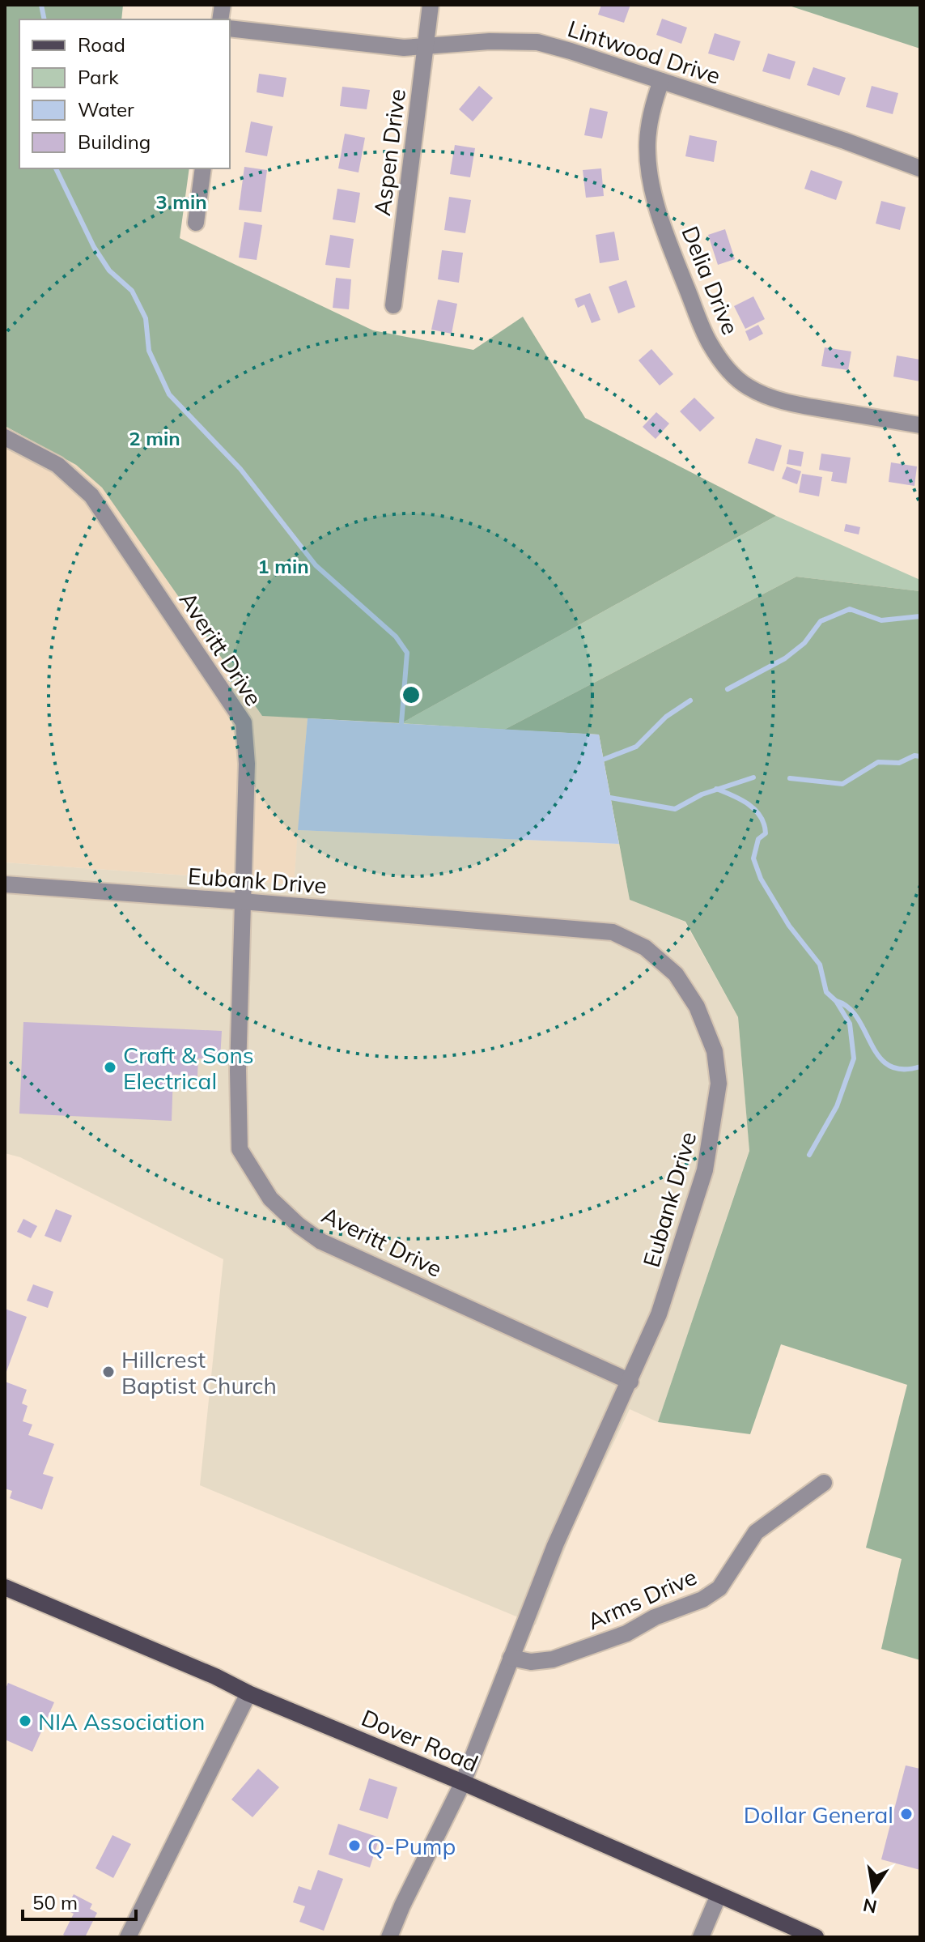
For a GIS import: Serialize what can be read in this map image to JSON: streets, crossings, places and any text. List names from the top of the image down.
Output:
{
  "streets": {
    "main road": ["Dover Road"],
    "street": [
      "Lintwood Drive",
      "Aspen Drive",
      "Delia Drive",
      "Averitt Drive",
      "Eubank Drive",
      "Arms Drive"
    ]
  },
  "crossings": [
    ["Lintwood Drive", "Aspen Drive"],
    ["Lintwood Drive", "Delia Drive"],
    ["Averitt Drive", "Eubank Drive"],
    ["Eubank Drive", "Arms Drive"],
    ["Eubank Drive", "Dover Road"]
  ],
  "places": [
    "Craft & Sons Electrical",
    "Hillcrest Baptist Church",
    "NIA Association",
    "Dollar General",
    "Q-Pump"
  ],
  "legend": [
    "Road",
    "Park",
    "Water",
    "Building"
  ],
  "scale_bar": "50 m",
  "north": "bottom",
  "rings": ["3 min", "2 min", "1 min"]
}
